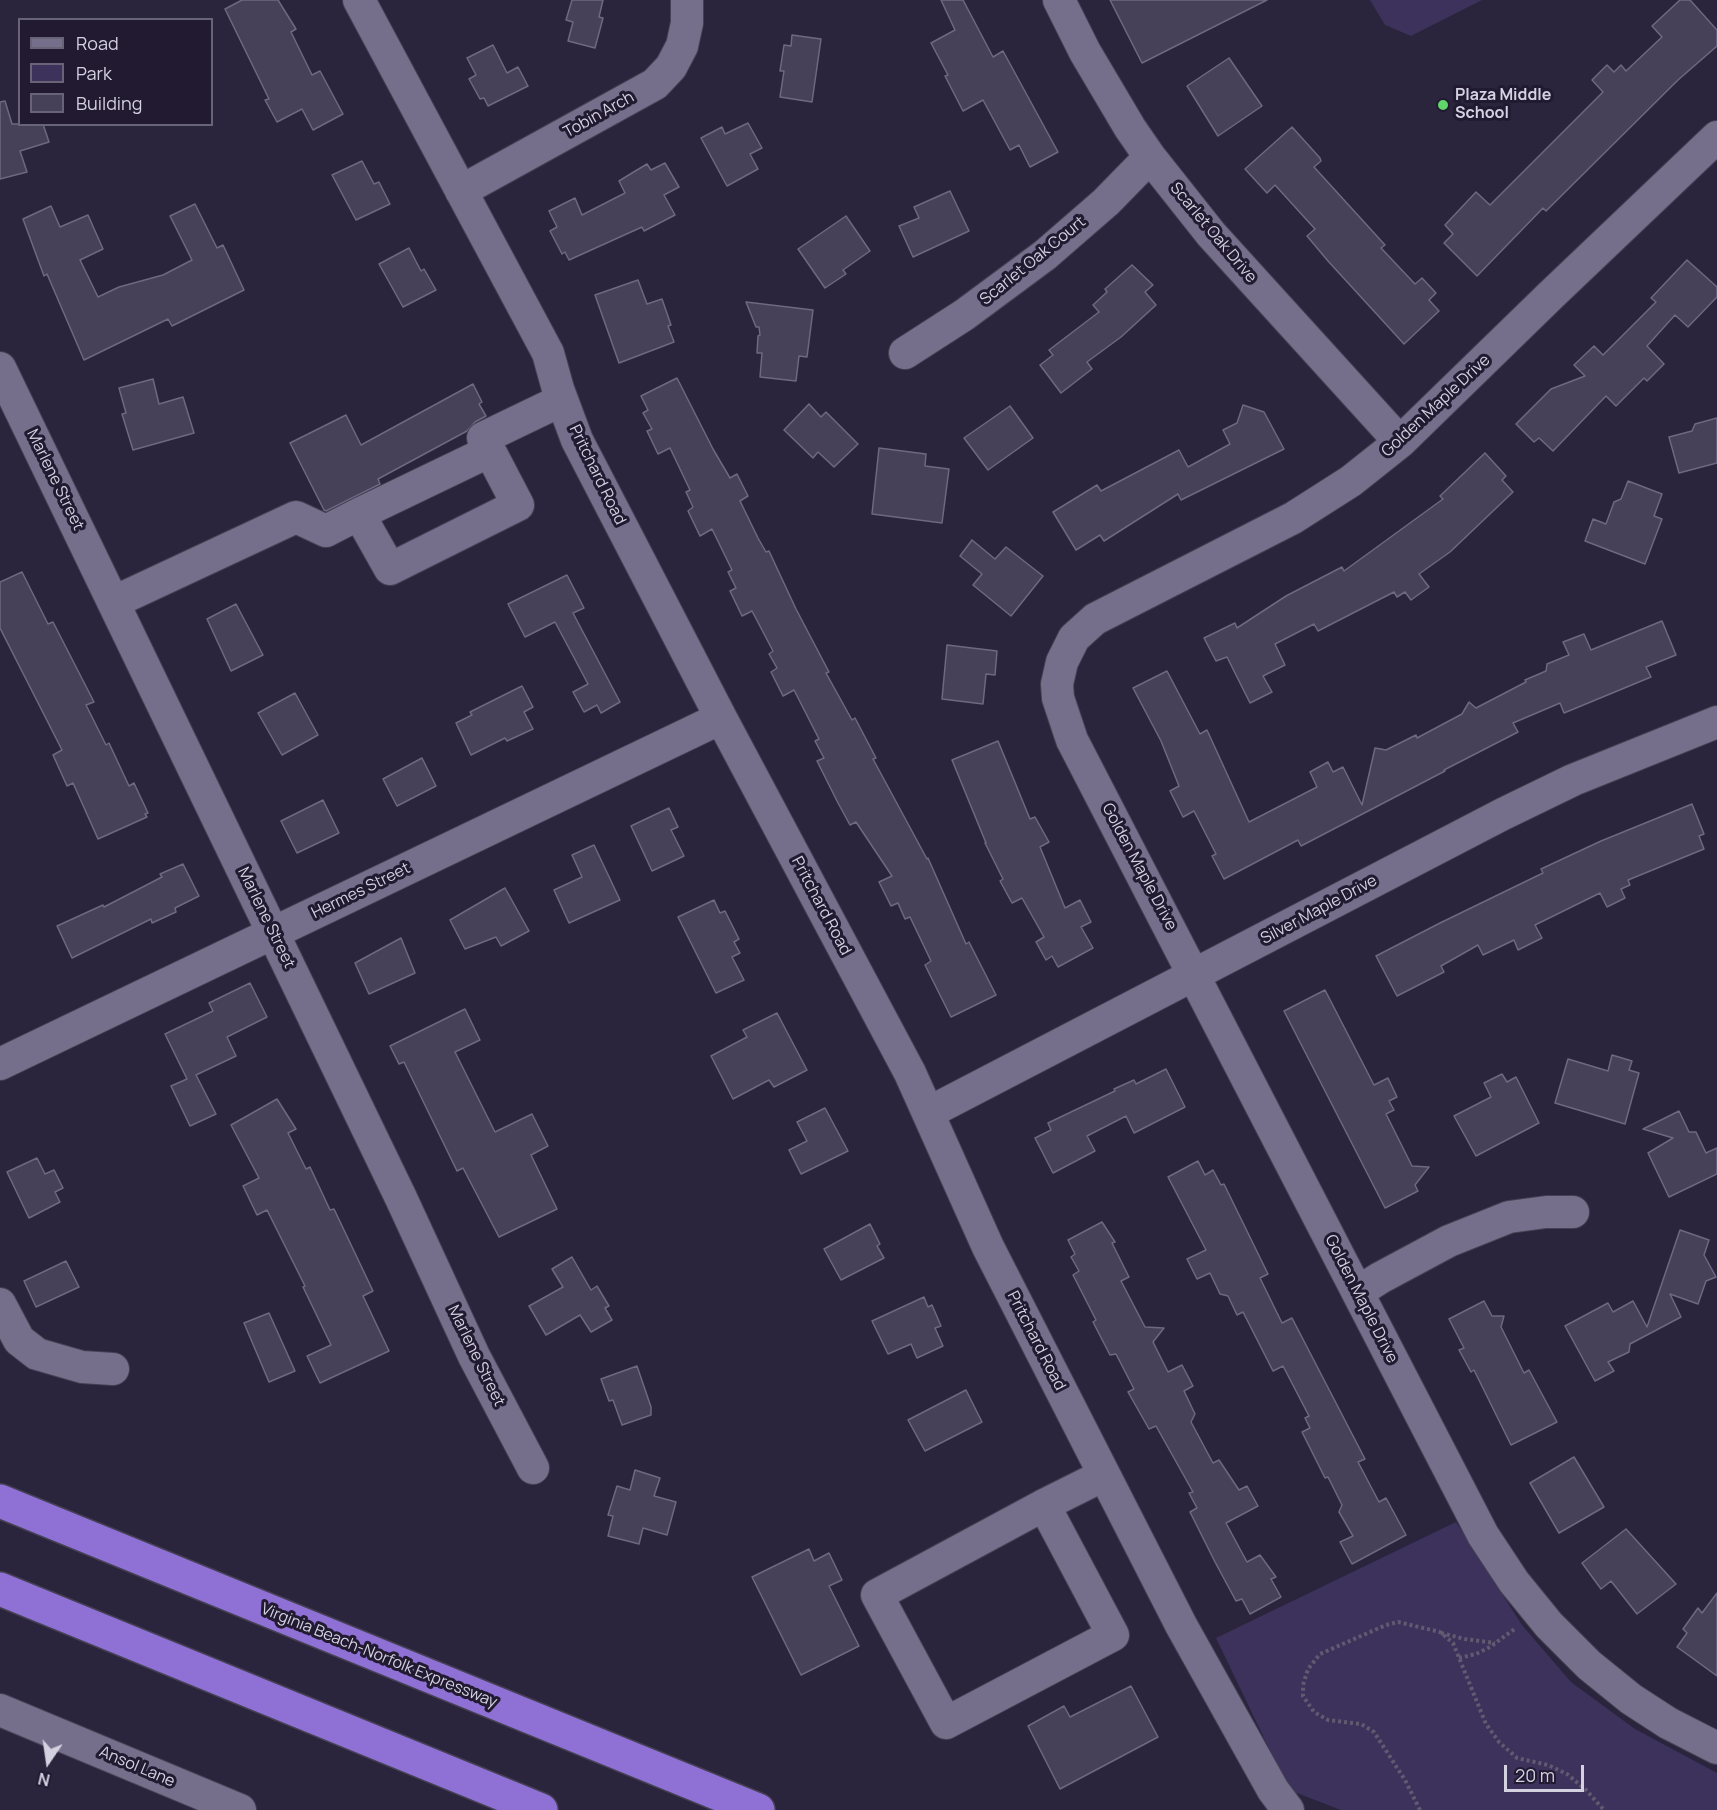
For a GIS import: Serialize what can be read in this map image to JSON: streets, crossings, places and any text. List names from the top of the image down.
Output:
{
  "streets": {
    "highway": ["Virginia Beach-Norfolk Expressway"],
    "street": [
      "Tobin Arch",
      "Scarlet Oak Drive",
      "Scarlet Oak Court",
      "Golden Maple Drive",
      "Pritchard Road",
      "Marlene Street",
      "Hermes Street",
      "Silver Maple Drive",
      "Ansol Lane"
    ]
  },
  "crossings": [
    ["Tobin Arch", "Pritchard Road"],
    ["Scarlet Oak Drive", "Scarlet Oak Court"],
    ["Scarlet Oak Drive", "Golden Maple Drive"],
    ["Golden Maple Drive", "Silver Maple Drive"],
    ["Pritchard Road", "Hermes Street"],
    ["Pritchard Road", "Silver Maple Drive"],
    ["Marlene Street", "Hermes Street"]
  ],
  "places": ["Plaza Middle School"],
  "legend": ["Road", "Park", "Building"],
  "scale_bar": "20 m",
  "north": "bottom"
}
